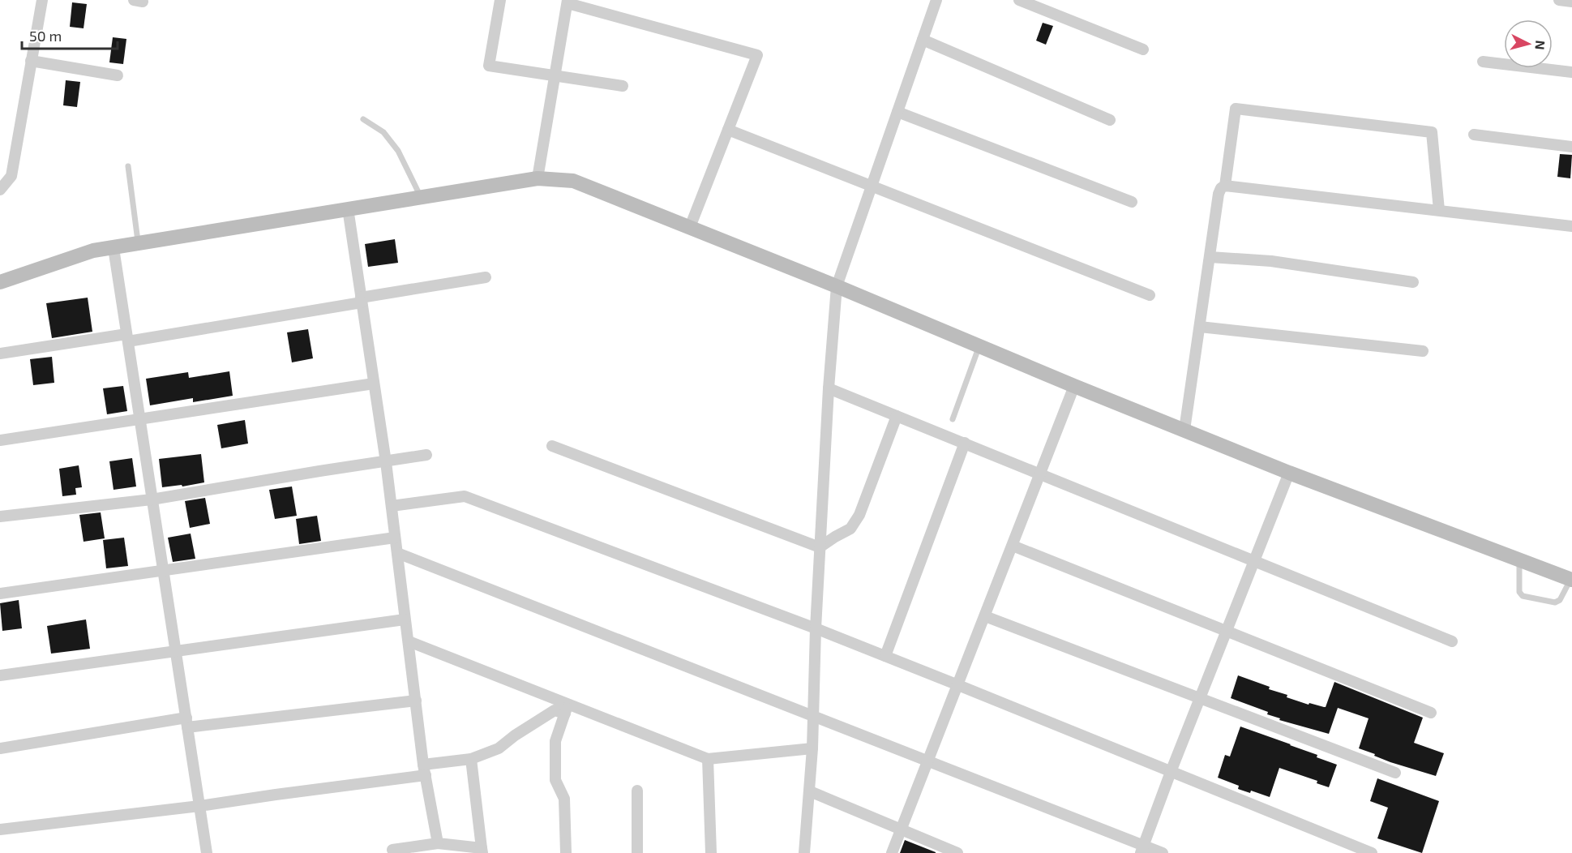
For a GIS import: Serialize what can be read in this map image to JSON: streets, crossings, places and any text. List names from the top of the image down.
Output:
{
  "scale_bar": "50 m",
  "north": "right"
}
